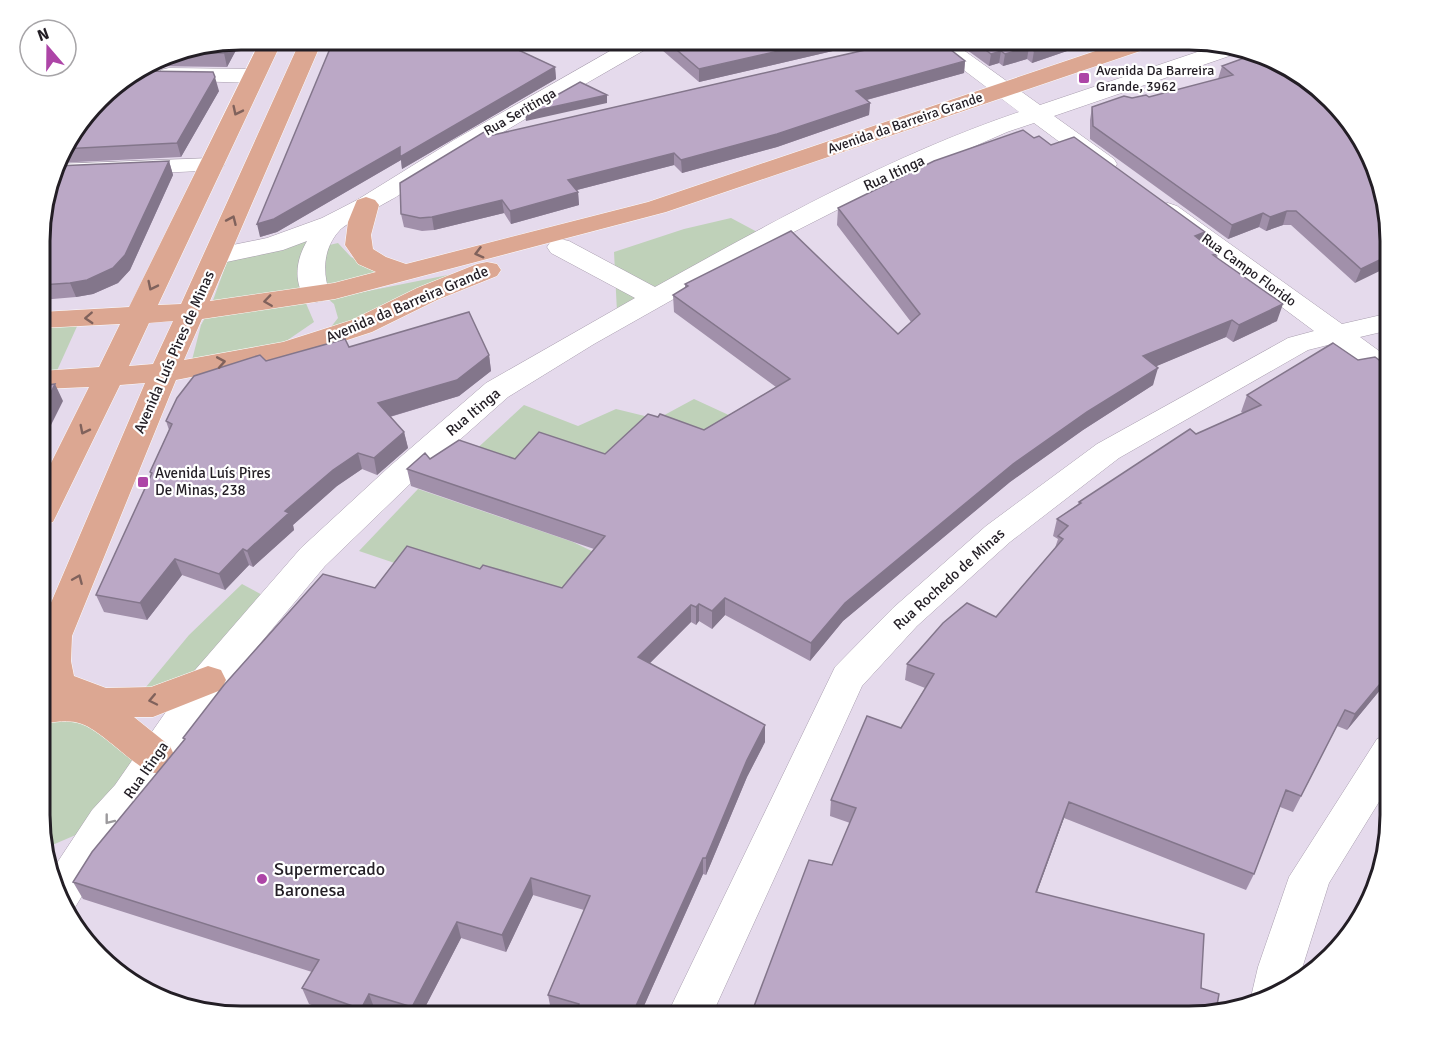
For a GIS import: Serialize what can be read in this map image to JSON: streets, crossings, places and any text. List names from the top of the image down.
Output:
{
  "streets": {
    "main road": ["Avenida da Barreira Grande", "Avenida Luís Pires de Minas"],
    "street": [
      "Rua Seritinga",
      "Rua Itinga",
      "Rua Campo Florido",
      "Rua Rochedo de Minas"
    ]
  },
  "crossings": [
    ["Rua Seritinga", "Avenida Luís Pires de Minas"],
    ["Avenida da Barreira Grande", "Avenida Luís Pires de Minas"],
    ["Rua Campo Florido", "Rua Rochedo de Minas"]
  ],
  "places": {
    "transit": ["Avenida Da Barreira Grande, 3962", "Avenida Luís Pires De Minas, 238"],
    "other": ["Supermercado Baronesa"]
  },
  "north": "top"
}
